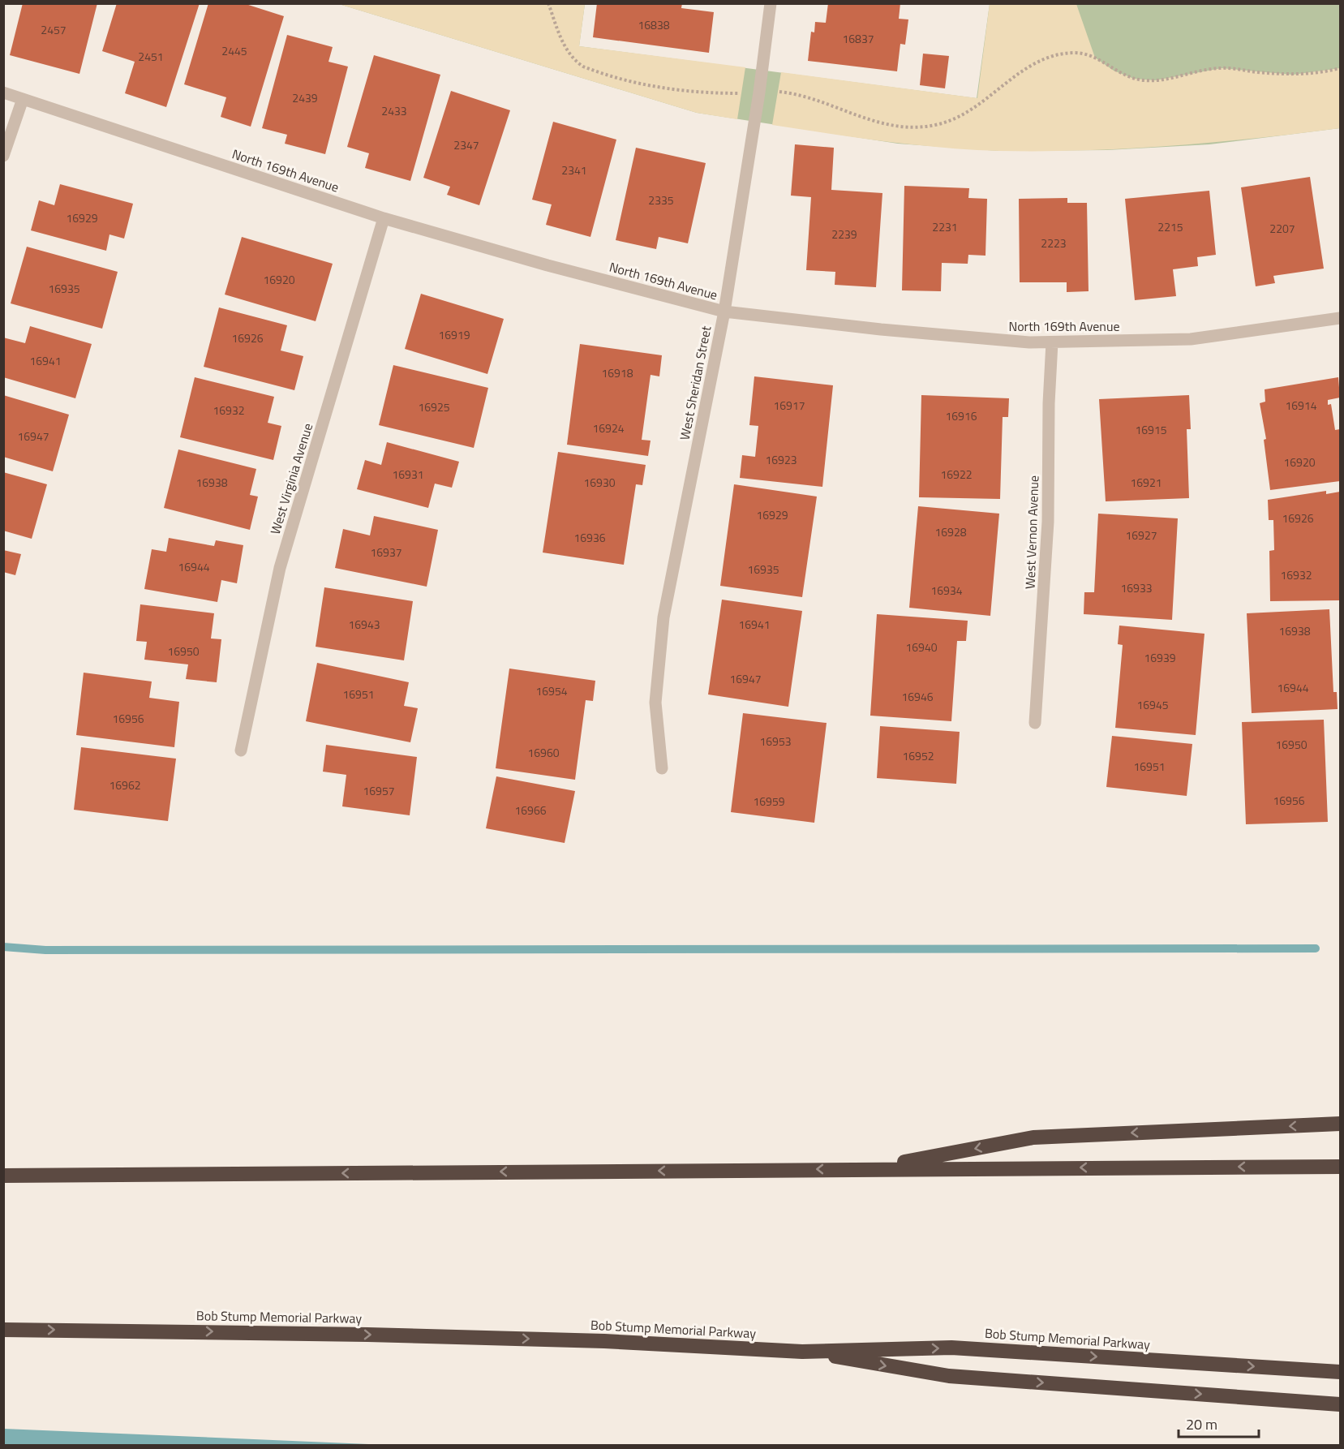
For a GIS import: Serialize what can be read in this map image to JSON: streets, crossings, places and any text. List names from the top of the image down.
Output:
{
  "streets": {
    "highway": ["Bob Stump Memorial Parkway"],
    "street": [
      "North 169th Avenue",
      "West Sheridan Street",
      "West Virginia Avenue",
      "West Vernon Avenue"
    ]
  },
  "crossings": [
    ["North 169th Avenue", "West Sheridan Street"],
    ["North 169th Avenue", "West Virginia Avenue"],
    ["North 169th Avenue", "West Vernon Avenue"]
  ],
  "house_numbers": [
    "16838",
    "2457",
    "16837",
    "2445",
    "2451",
    "2439",
    "2433",
    "2347",
    "2341",
    "2335",
    "16929",
    "2231",
    "2215",
    "2207",
    "2239",
    "2223",
    "16920",
    "16935",
    "16919",
    "16926",
    "16941",
    "16918",
    "16917",
    "16914",
    "16925",
    "16932",
    "16916",
    "16924",
    "16915",
    "16947",
    "16923",
    "16920",
    "16931",
    "16922",
    "16938",
    "16930",
    "16921",
    "16929",
    "16926",
    "16928",
    "16927",
    "16936",
    "16937",
    "16944",
    "16935",
    "16932",
    "16933",
    "16934",
    "16943",
    "16941",
    "16938",
    "16940",
    "16950",
    "16939",
    "16947",
    "16944",
    "16954",
    "16951",
    "16946",
    "16945",
    "16956",
    "16953",
    "16950",
    "16960",
    "16952",
    "16951",
    "16962",
    "16957",
    "16956",
    "16959",
    "16966"
  ],
  "scale_bar": "20 m"
}
